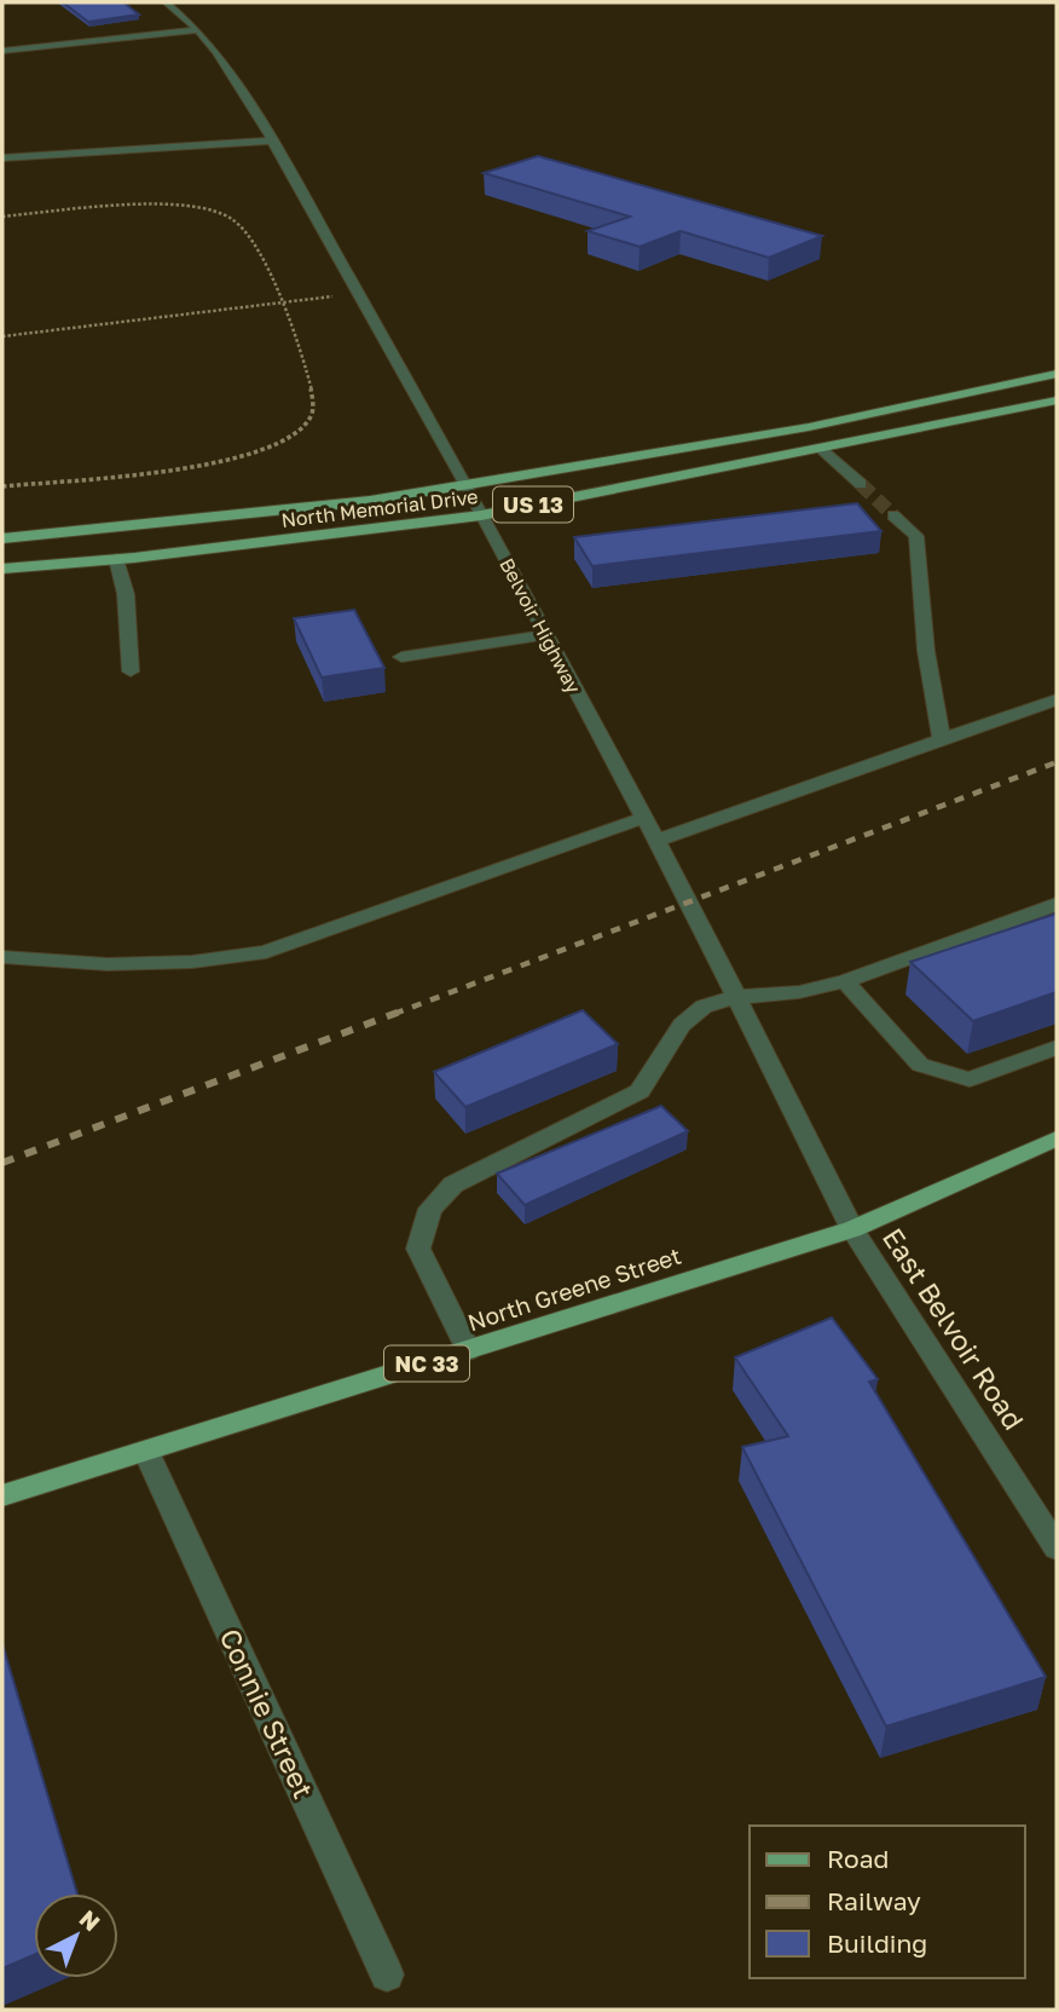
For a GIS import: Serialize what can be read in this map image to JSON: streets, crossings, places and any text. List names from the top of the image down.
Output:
{
  "streets": {
    "main road": [
      "US 13",
      "North Memorial Drive",
      "North Greene Street",
      "NC 33"
    ],
    "street": ["Belvoir Highway", "East Belvoir Road", "Connie Street"]
  },
  "crossings": [
    ["North Memorial Drive", "Belvoir Highway"],
    ["Belvoir Highway", "North Greene Street"],
    ["Belvoir Highway", "East Belvoir Road"],
    ["North Greene Street", "East Belvoir Road"],
    ["North Greene Street", "Connie Street"]
  ],
  "legend": ["Road", "Railway", "Building"],
  "north": "top right"
}
